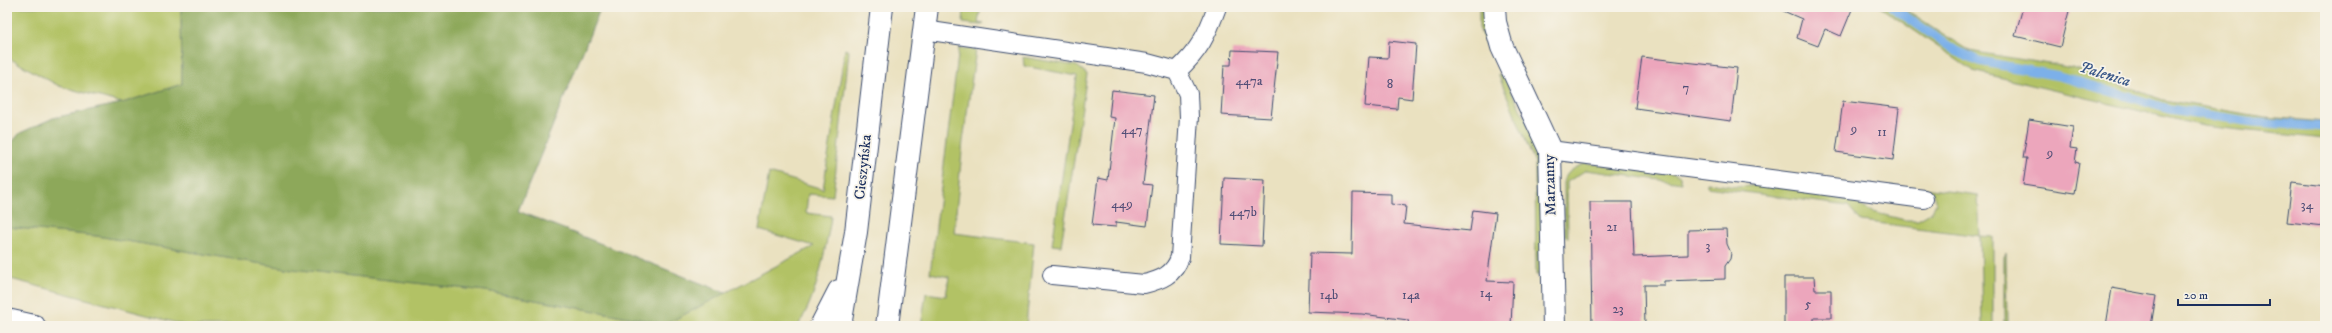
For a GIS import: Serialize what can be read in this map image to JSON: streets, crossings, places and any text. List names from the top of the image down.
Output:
{
  "streets": {
    "main road": ["Cieszyńska", "Marzanny"]
  },
  "water": ["Palenica"],
  "house_numbers": [
    "447a",
    "8",
    "7",
    "9",
    "447",
    "11",
    "9",
    "449",
    "34",
    "447b",
    "21",
    "3",
    "14",
    "14b",
    "14a",
    "5",
    "23"
  ],
  "scale_bar": "20 m"
}
